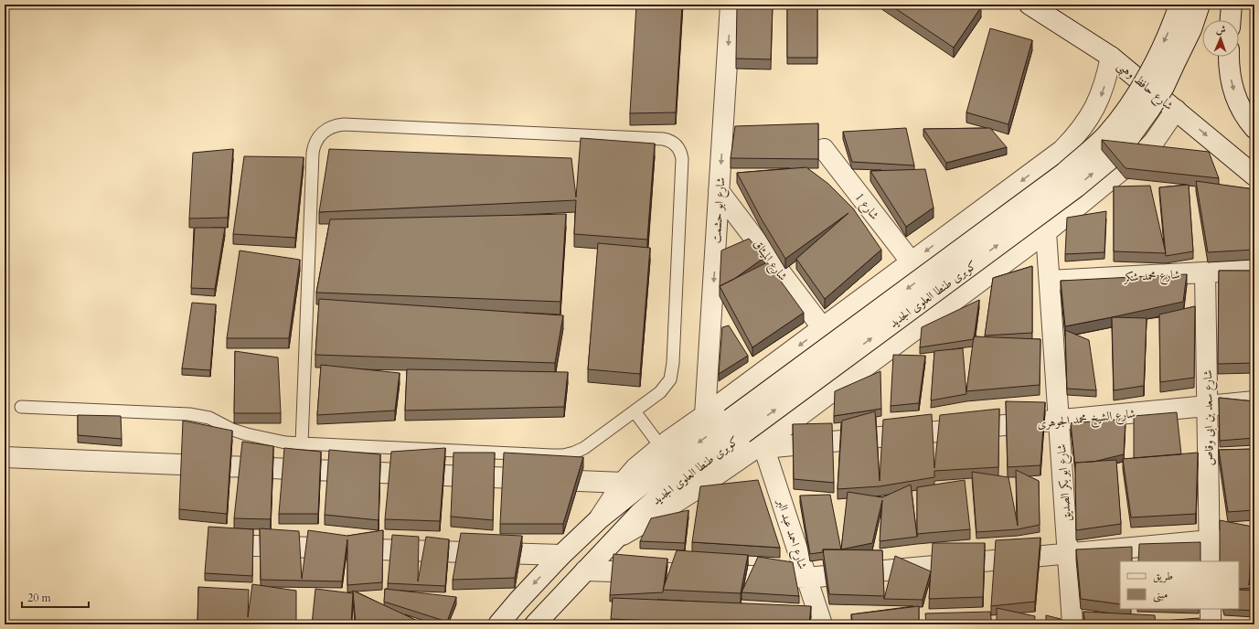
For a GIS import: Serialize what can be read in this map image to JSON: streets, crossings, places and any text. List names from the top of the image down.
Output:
{
  "streets": {
    "street": [
      "شارع حافظ وهبى",
      "شارع 1",
      "شارع ابو حشمت",
      "شارع الميثاق",
      "شارع محمد شكر",
      "كوبرى طنطا العلوى الجديد",
      "شارع الشيخ محمد الجوهرى",
      "شارع سعد بن ابى وقاص",
      "شارع ابو بكر الصديق",
      "شارع احمد عبد البر"
    ]
  },
  "crossings": [
    ["شارع ابو حشمت", "شارع الميثاق"],
    ["شارع محمد شكر", "شارع سعد بن ابى وقاص"],
    ["شارع محمد شكر", "شارع ابو بكر الصديق"],
    ["شارع الشيخ محمد الجوهرى", "شارع سعد بن ابى وقاص"],
    ["شارع الشيخ محمد الجوهرى", "شارع ابو بكر الصديق"],
    ["شارع الشيخ محمد الجوهرى", "شارع احمد عبد البر"]
  ],
  "one_way": ["شارع حافظ وهبى", "شارع ابو حشمت"],
  "legend": ["طريق", "مبنى"],
  "scale_bar": "20 m",
  "north": "top"
}
